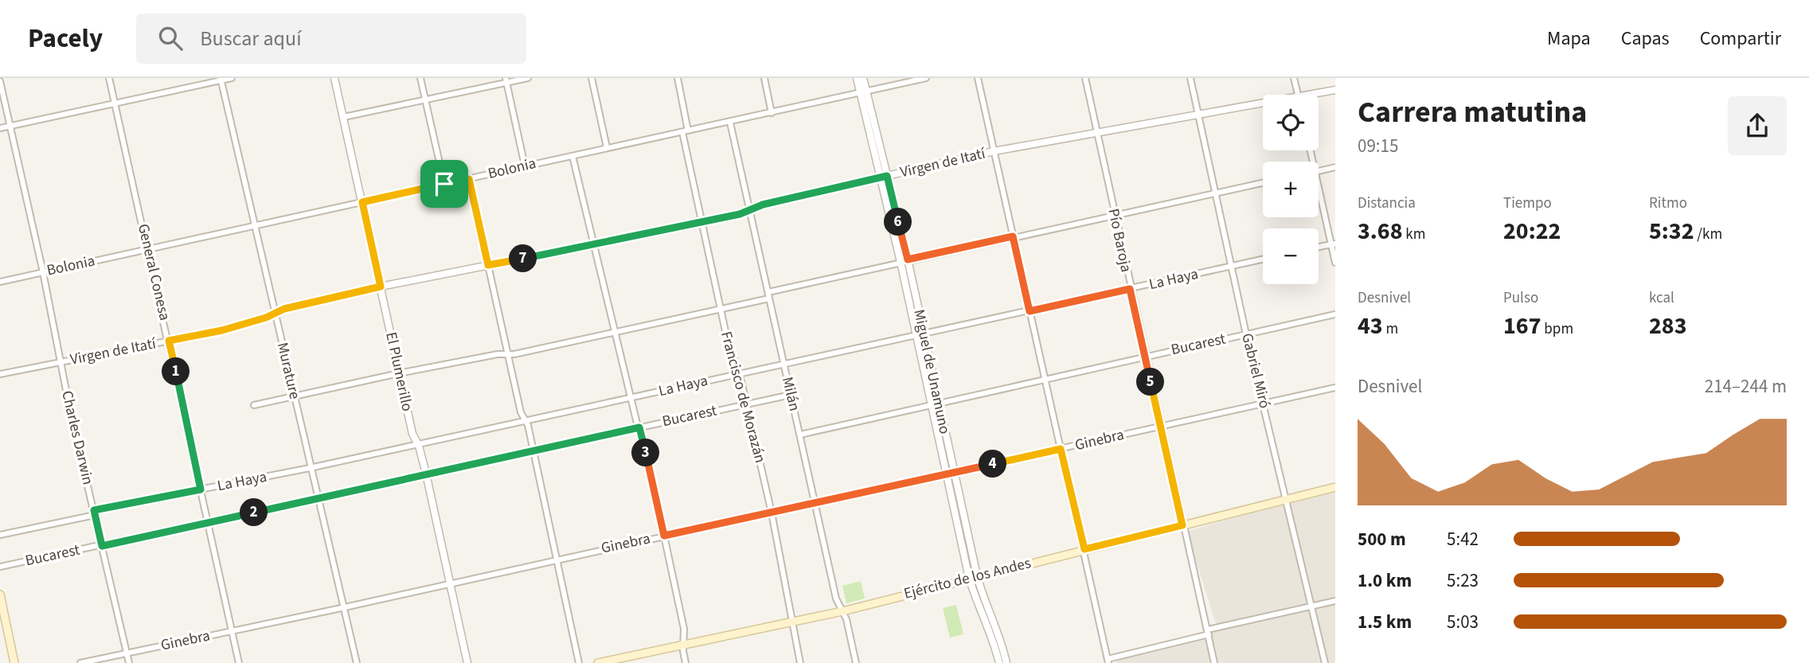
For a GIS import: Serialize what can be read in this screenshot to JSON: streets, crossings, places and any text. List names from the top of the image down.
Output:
{
  "streets": {
    "main road": ["Ejército de los Andes"],
    "street": [
      "Virgen de Itatí",
      "Bolonia",
      "Pío Baroja",
      "General Conesa",
      "La Haya",
      "Bucarest",
      "Murature",
      "Gabriel Miró",
      "El Plumerillo",
      "Miguel de Unamuno",
      "Milán",
      "Francisco de Morazán",
      "Charles Darwin",
      "Ginebra"
    ]
  },
  "crossings": [
    ["Virgen de Itatí", "Pío Baroja"],
    ["Virgen de Itatí", "General Conesa"],
    ["Virgen de Itatí", "Murature"],
    ["Virgen de Itatí", "Gabriel Miró"],
    ["Virgen de Itatí", "El Plumerillo"],
    ["Virgen de Itatí", "Miguel de Unamuno"],
    ["Virgen de Itatí", "Milán"],
    ["Virgen de Itatí", "Francisco de Morazán"],
    ["Virgen de Itatí", "Charles Darwin"],
    ["Bolonia", "General Conesa"],
    ["Bolonia", "Murature"],
    ["Bolonia", "El Plumerillo"],
    ["Bolonia", "Miguel de Unamuno"],
    ["Bolonia", "Milán"],
    ["Bolonia", "Francisco de Morazán"],
    ["Bolonia", "Charles Darwin"],
    ["Pío Baroja", "La Haya"],
    ["Pío Baroja", "Bucarest"],
    ["Pío Baroja", "Ginebra"],
    ["Pío Baroja", "Ejército de los Andes"],
    ["General Conesa", "La Haya"],
    ["General Conesa", "Bucarest"],
    ["General Conesa", "Ginebra"],
    ["La Haya", "Murature"],
    ["La Haya", "Gabriel Miró"],
    ["La Haya", "El Plumerillo"],
    ["La Haya", "Miguel de Unamuno"],
    ["La Haya", "Milán"],
    ["La Haya", "Francisco de Morazán"],
    ["La Haya", "Charles Darwin"],
    ["Bucarest", "Murature"],
    ["Bucarest", "Gabriel Miró"],
    ["Bucarest", "El Plumerillo"],
    ["Bucarest", "Miguel de Unamuno"],
    ["Bucarest", "Milán"],
    ["Bucarest", "Francisco de Morazán"],
    ["Bucarest", "Charles Darwin"],
    ["Murature", "Ginebra"],
    ["Gabriel Miró", "Ginebra"],
    ["Gabriel Miró", "Ejército de los Andes"],
    ["El Plumerillo", "Ginebra"],
    ["Miguel de Unamuno", "Ginebra"],
    ["Miguel de Unamuno", "Ejército de los Andes"],
    ["Milán", "Ginebra"],
    ["Milán", "Ejército de los Andes"],
    ["Francisco de Morazán", "Ginebra"],
    ["Francisco de Morazán", "Ejército de los Andes"],
    ["Charles Darwin", "Ginebra"]
  ],
  "page": {
    "header": "Pacely",
    "search": "Buscar aquí",
    "nav": ["Mapa", "Capas", "Compartir"],
    "heading": ["Carrera matutina", "09:15"],
    "map_buttons": ["+", "−"],
    "stats": [
      ["Distancia", "3.68 km"],
      ["Tiempo", "20:22"],
      ["Ritmo", "5:32 /km"],
      ["Desnivel", "43 m"],
      ["Pulso", "167 bpm"],
      ["kcal", "283"]
    ],
    "pins": [
      "6",
      "7",
      "1",
      "5",
      "3",
      "4",
      "2"
    ],
    "chart": ["Desnivel", "214–244 m"],
    "list": [
      {
        "name": "500 m",
        "note": "5:42"
      },
      {
        "name": "1.0 km",
        "note": "5:23"
      },
      {
        "name": "1.5 km",
        "note": "5:03"
      }
    ]
  }
}
